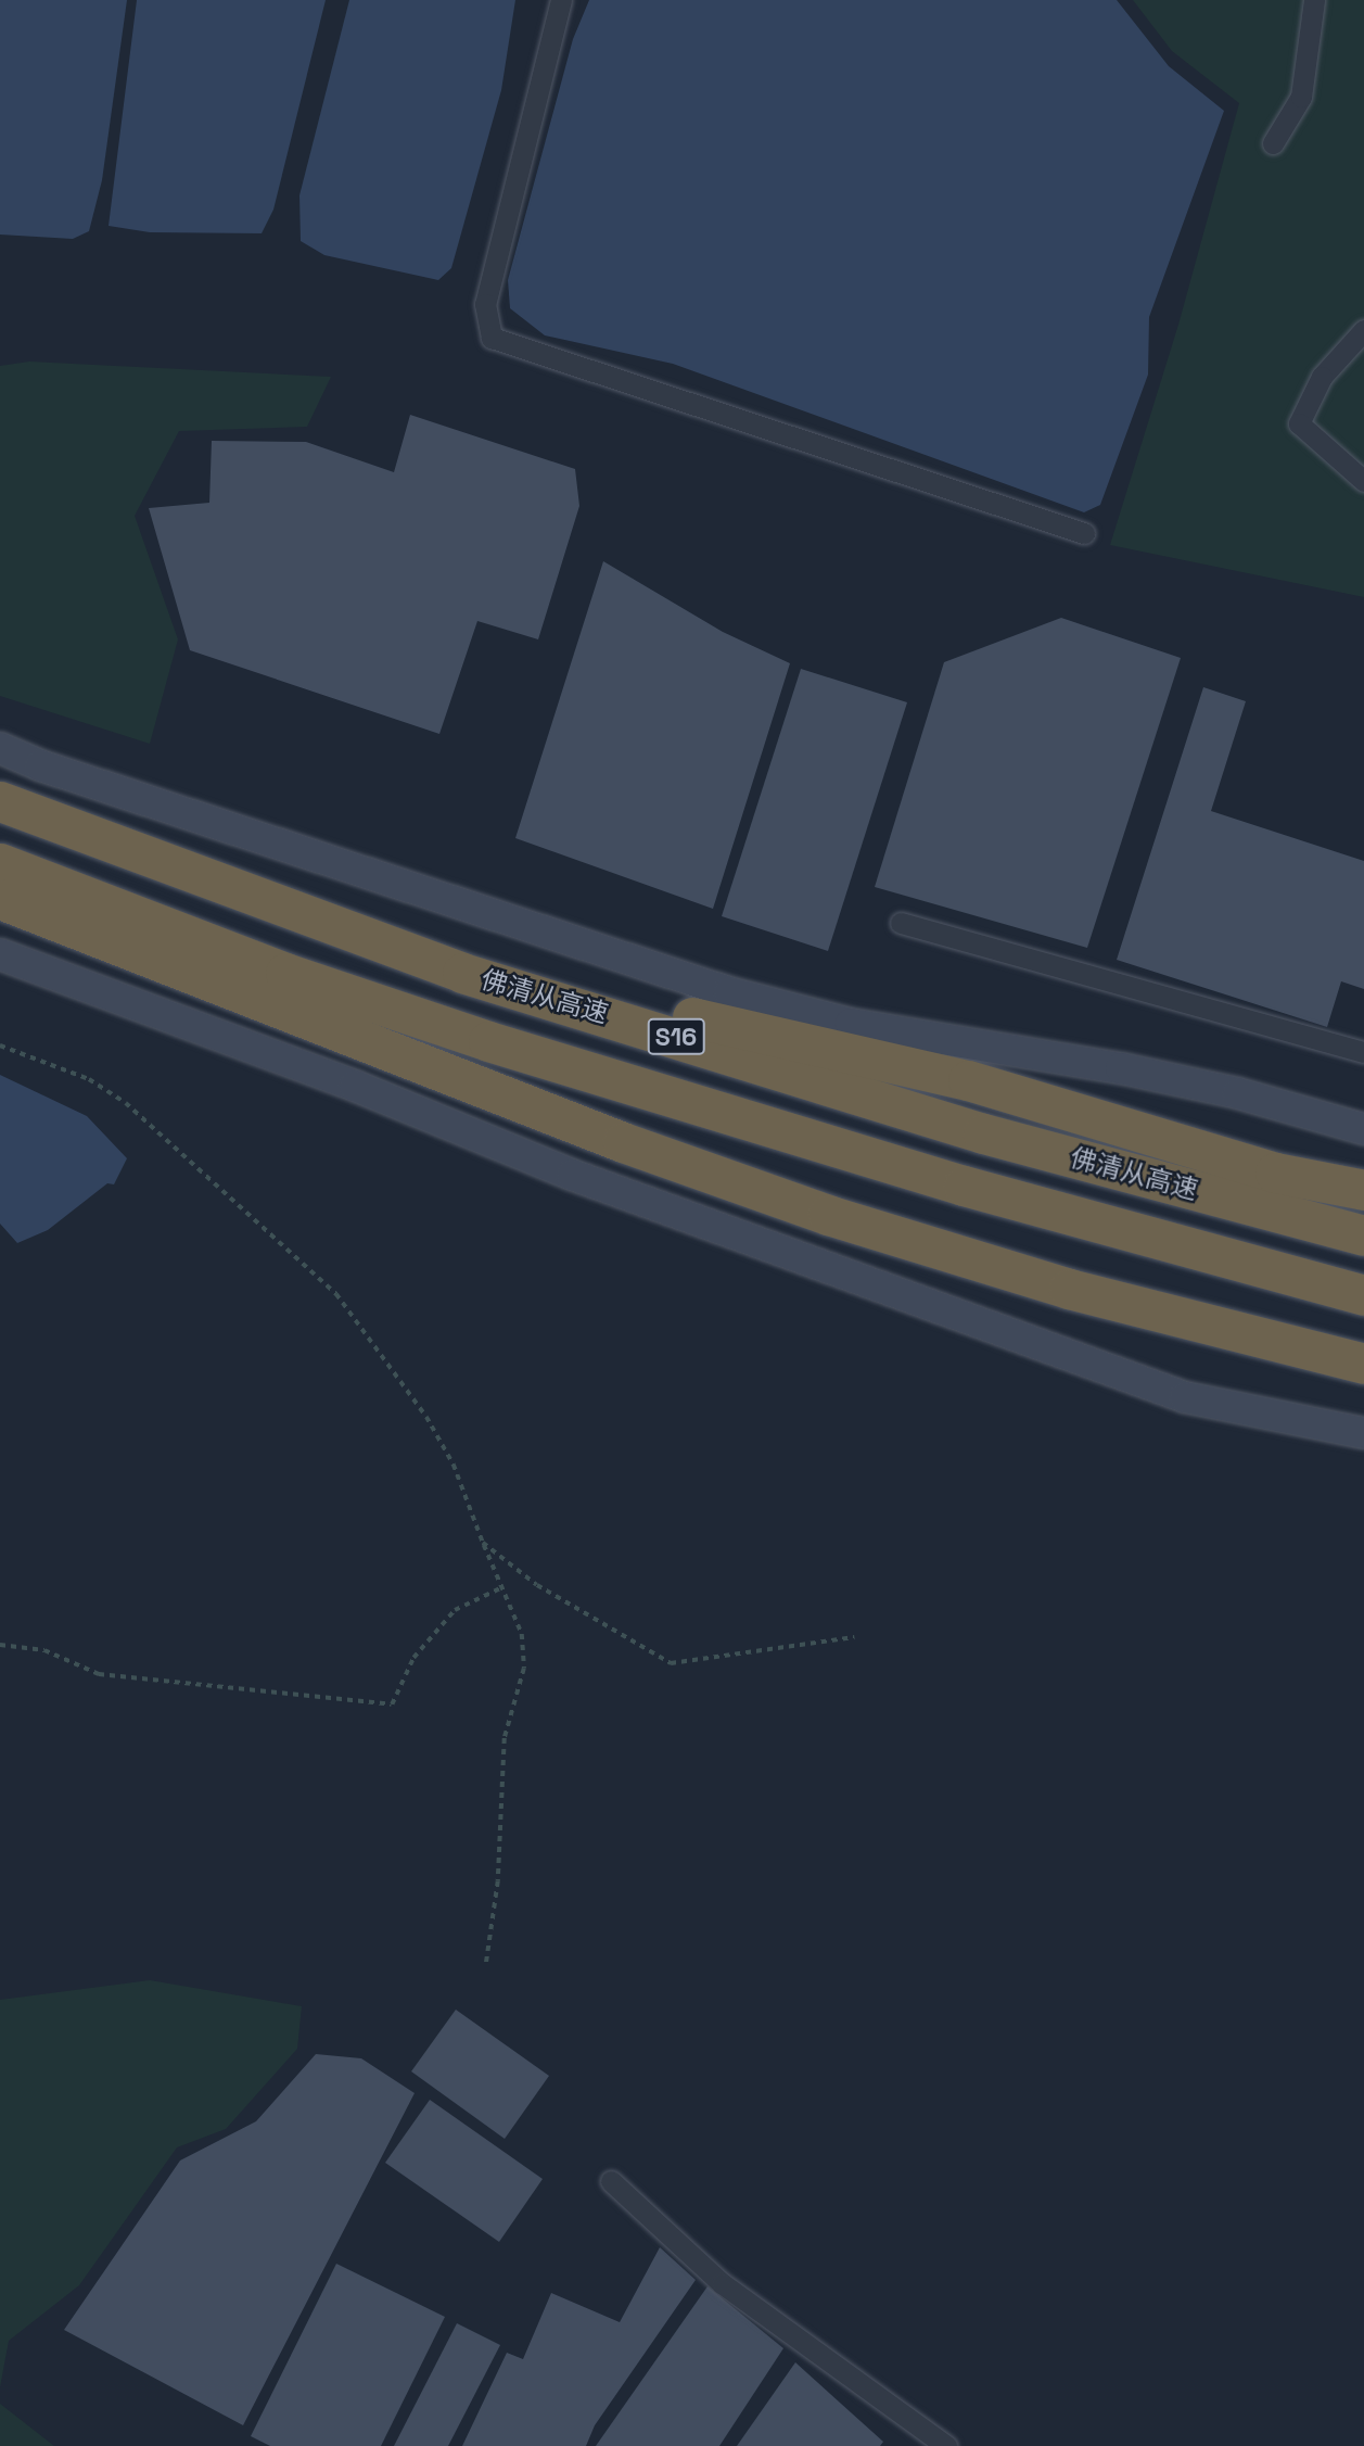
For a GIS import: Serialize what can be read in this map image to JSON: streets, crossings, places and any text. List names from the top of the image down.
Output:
{
  "streets": {
    "highway": ["佛清从高速", "S16"]
  }
}
